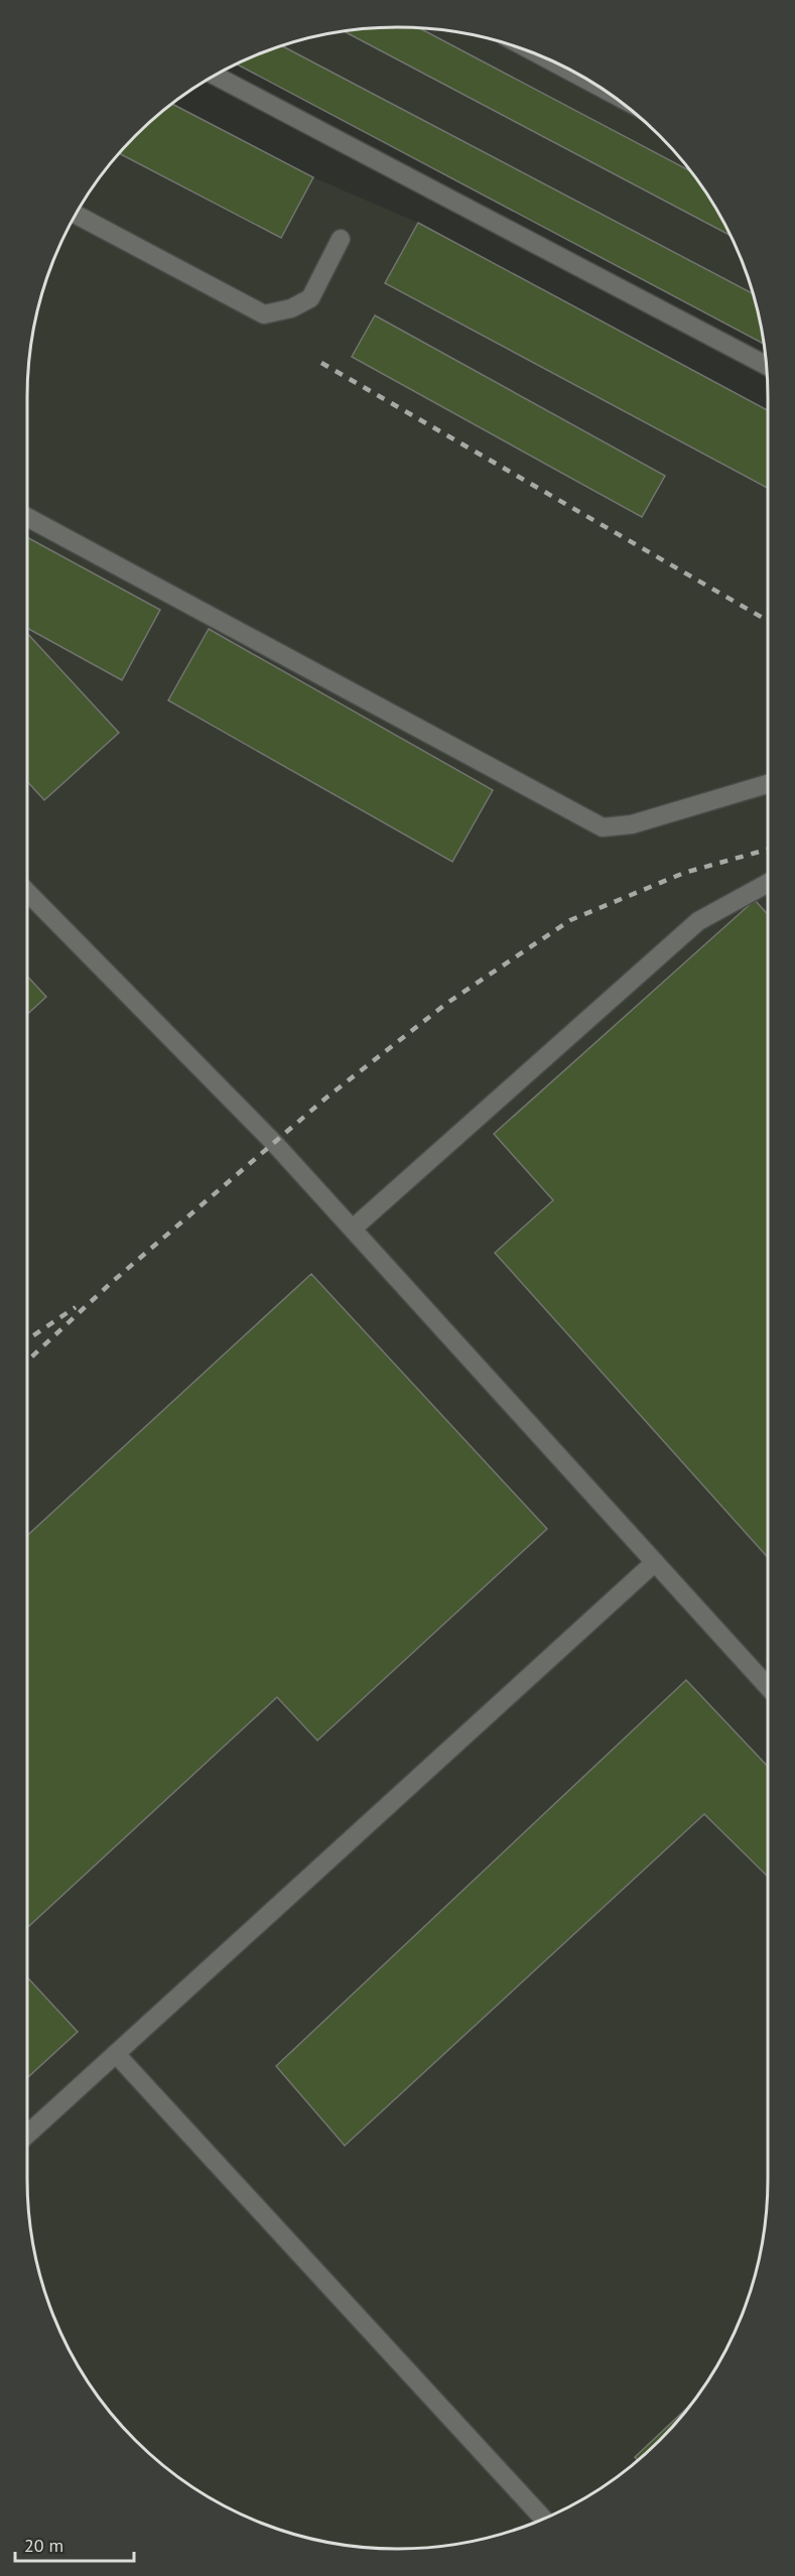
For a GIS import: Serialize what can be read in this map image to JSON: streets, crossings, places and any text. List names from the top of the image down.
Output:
{
  "scale_bar": "20 m"
}
